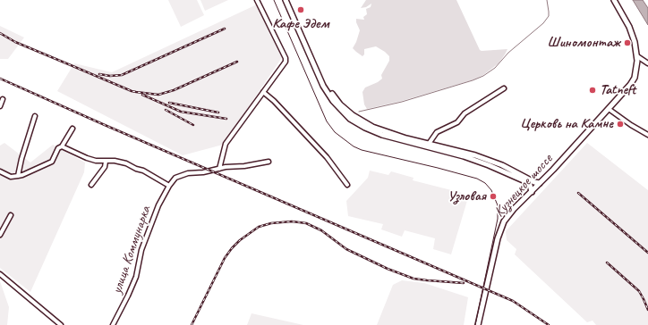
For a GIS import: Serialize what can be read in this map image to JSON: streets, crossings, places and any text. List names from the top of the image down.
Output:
{
  "streets": {
    "main road": ["Кузнецкое шоссе"],
    "street": ["улица Коммунарка"]
  },
  "places": [
    "Кафе Эдем",
    "Шиномонтаж",
    "Tatneft",
    "Церковь на Камне",
    "Узловая"
  ]
}
